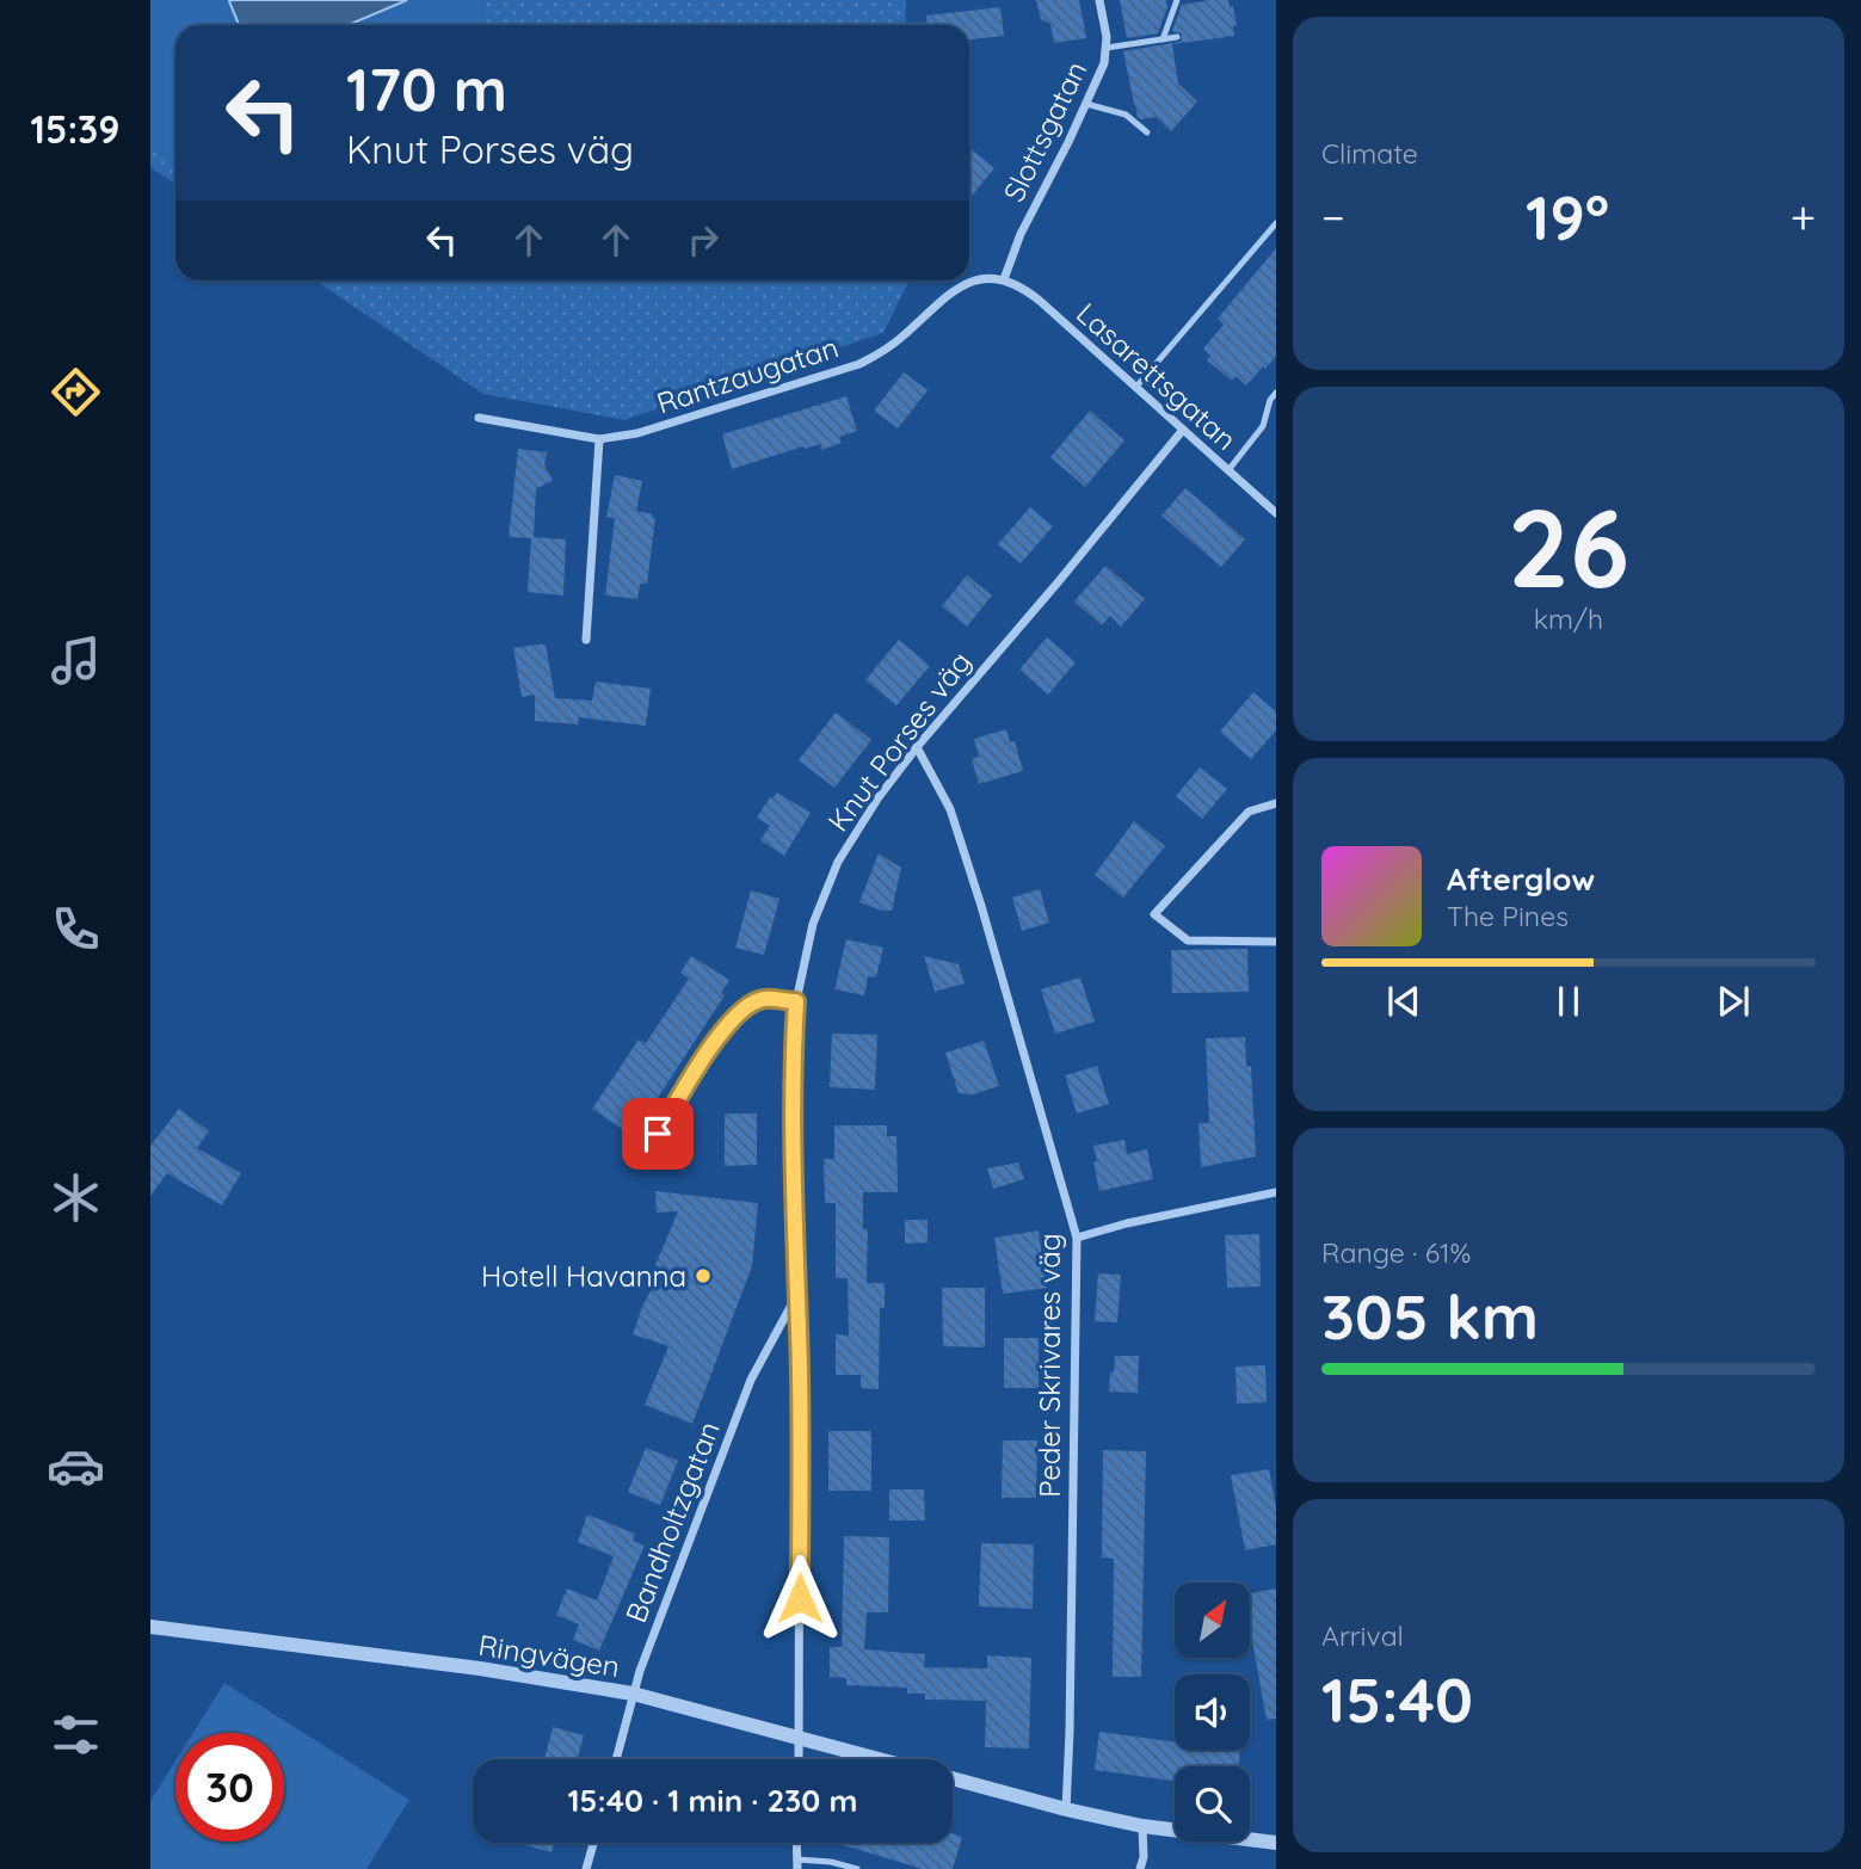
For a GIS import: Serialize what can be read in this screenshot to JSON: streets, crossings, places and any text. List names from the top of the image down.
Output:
{
  "streets": {
    "street": [
      "Slottsgatan",
      "Rantzaugatan",
      "Lasarettsgatan",
      "Knut Porses väg",
      "Peder Skrivares väg",
      "Bandholtzgatan",
      "Ringvägen"
    ]
  },
  "crossings": [
    ["Slottsgatan", "Rantzaugatan"],
    ["Slottsgatan", "Lasarettsgatan"],
    ["Rantzaugatan", "Lasarettsgatan"],
    ["Lasarettsgatan", "Knut Porses väg"],
    ["Knut Porses väg", "Peder Skrivares väg"],
    ["Knut Porses väg", "Bandholtzgatan"],
    ["Knut Porses väg", "Ringvägen"],
    ["Peder Skrivares väg", "Ringvägen"],
    ["Bandholtzgatan", "Ringvägen"]
  ],
  "places": ["Hotell Havanna"],
  "north": "top right",
  "page": {
    "tabs": "15:39",
    "tile": [
      "Climate",
      ["26", "km/h"],
      ["Range · 61%", "305 km"],
      ["Arrival", "15:40"]
    ],
    "turn": ["170 m", "Knut Porses väg"],
    "heat": ["−", "19°", "+"],
    "song": ["Afterglow", "The Pines"],
    "limit": "30",
    "trip": "15:40 · 1 min · 230 m"
  }
}
